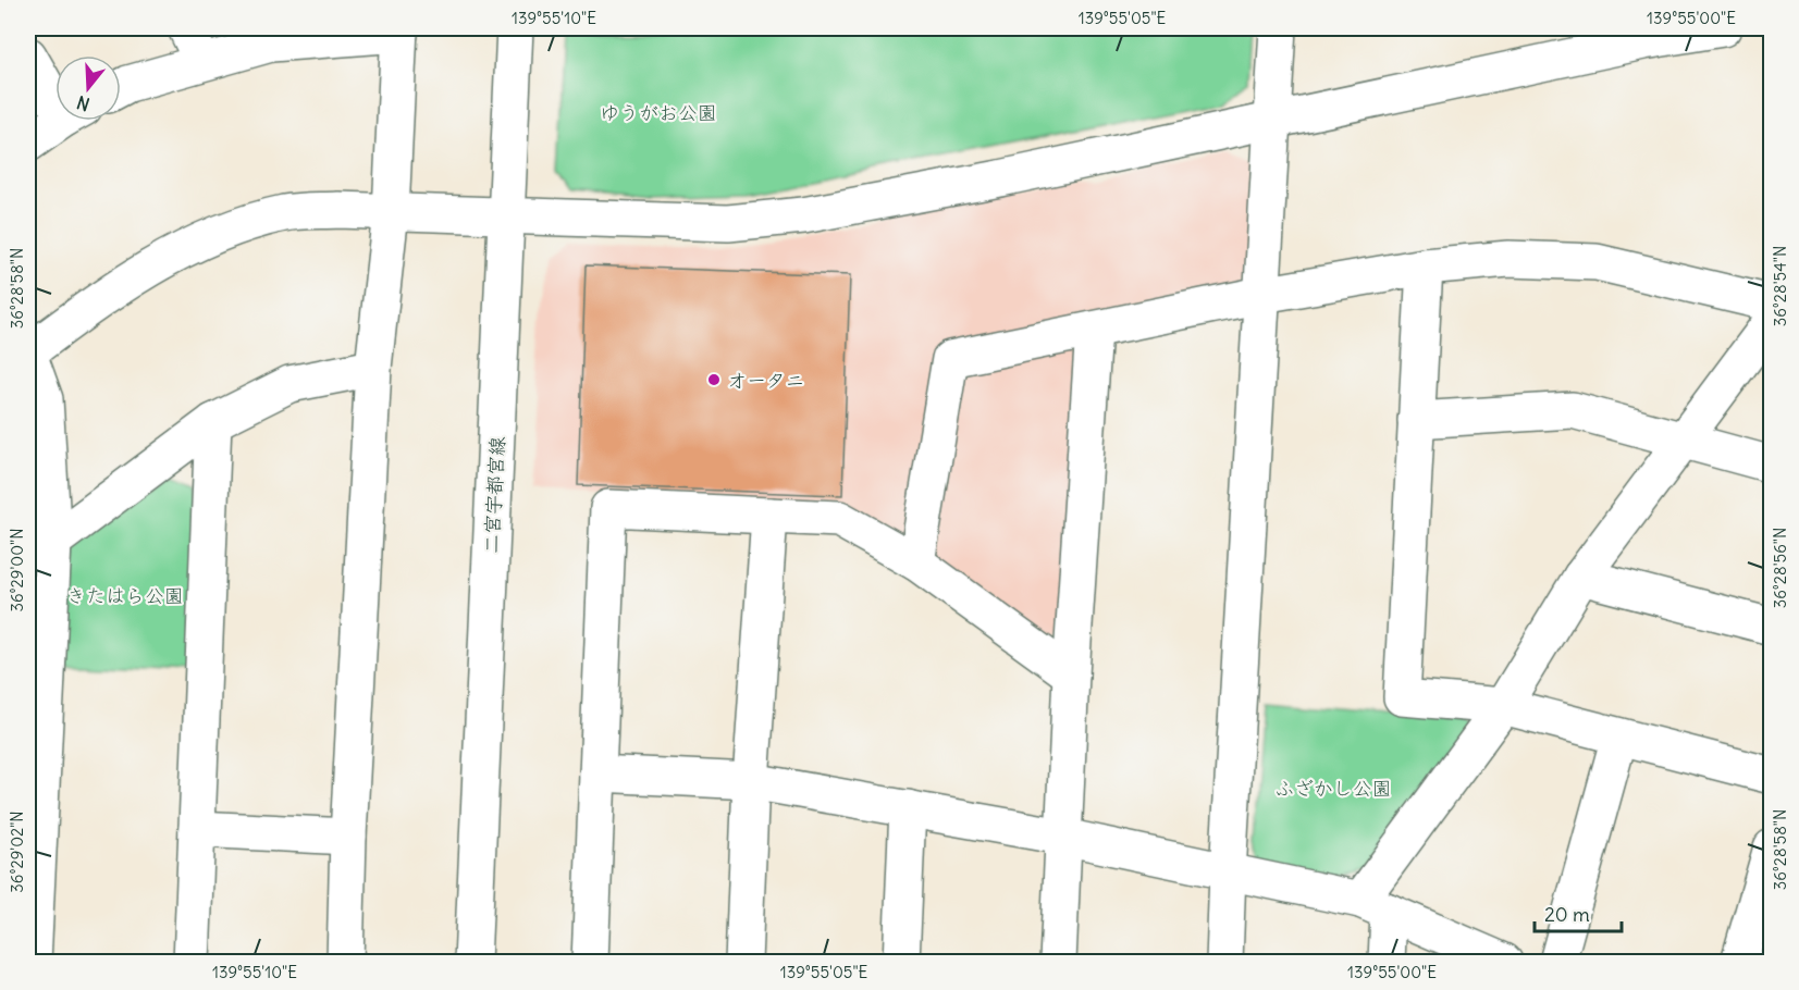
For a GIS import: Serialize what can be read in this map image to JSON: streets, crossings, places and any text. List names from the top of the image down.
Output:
{
  "streets": {
    "street": ["二宮宇都宮線"]
  },
  "parks": ["ゆうがお公園", "きたはら公園", "ふざかし公園"],
  "places": ["オータニ"],
  "scale_bar": "20 m",
  "north": "bottom",
  "coordinates": [
    "139°55'10\"E",
    "139°55'05\"E",
    "139°55'00\"E",
    "36°28'54\"N",
    "36°28'58\"N",
    "36°28'56\"N",
    "36°29'00\"N",
    "36°29'02\"N"
  ]
}
